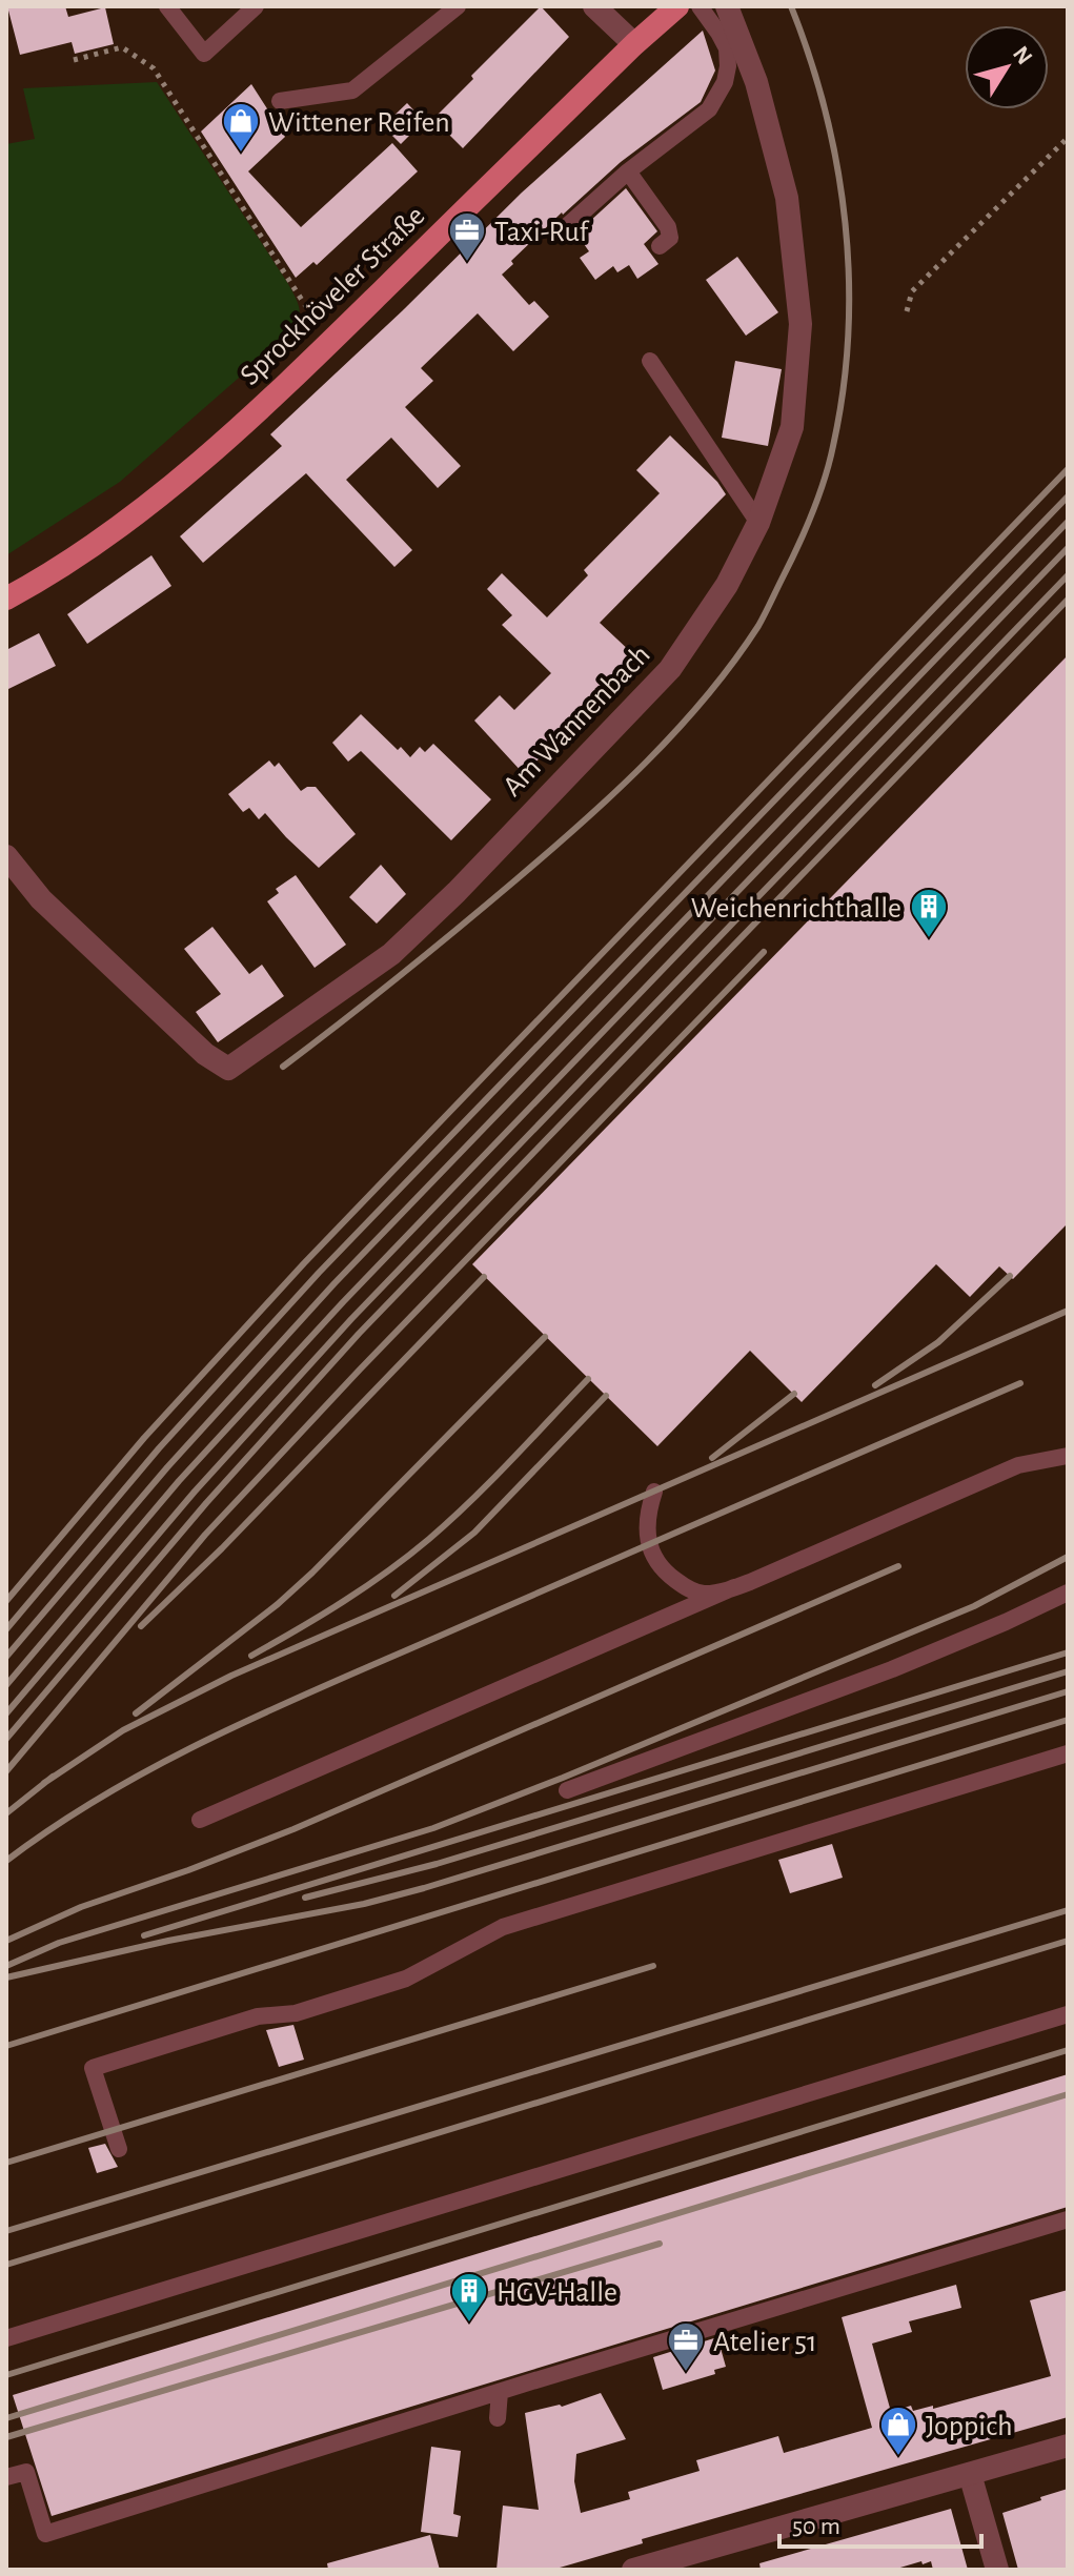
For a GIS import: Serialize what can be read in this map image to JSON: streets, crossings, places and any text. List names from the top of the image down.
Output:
{
  "streets": {
    "main road": ["Sprockhöveler Straße"],
    "street": ["Am Wannenbach"]
  },
  "places": {
    "shop": ["Wittener Reifen", "Joppich"],
    "office": ["Taxi-Ruf", "Atelier 51"],
    "building": ["Weichenrichthalle", "HGV-Halle"]
  },
  "scale_bar": "50 m",
  "north": "top right"
}
